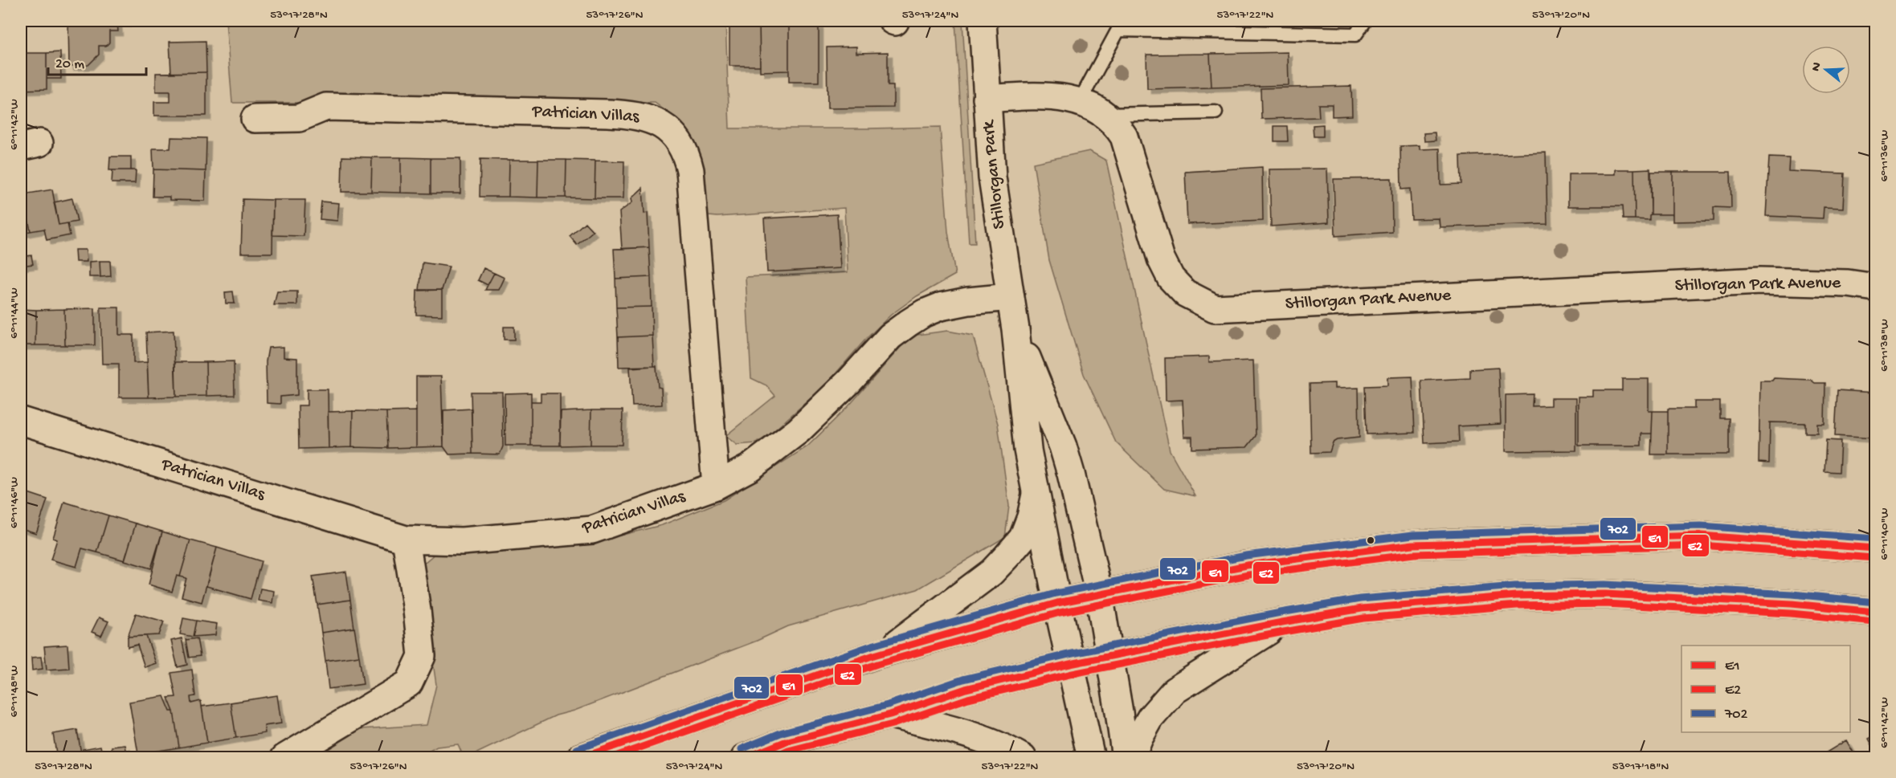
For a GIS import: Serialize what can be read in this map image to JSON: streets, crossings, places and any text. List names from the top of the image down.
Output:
{
  "streets": {
    "main road": ["Patrician Villas", "Stillorgan Park", "Stillorgan Park Avenue"]
  },
  "crossings": [
    ["Patrician Villas", "Stillorgan Park"],
    ["Stillorgan Park", "Stillorgan Park Avenue"]
  ],
  "lines": ["transit line 702", "transit line E1", "transit line E2"],
  "legend": ["E1", "E2", "702"],
  "scale_bar": "20 m",
  "north": "left",
  "coordinates": [
    "53°17'28\"N",
    "53°17'26\"N",
    "53°17'24\"N",
    "53°17'22\"N",
    "53°17'20\"N",
    "6°11'42\"W",
    "6°11'36\"W",
    "6°11'44\"W",
    "6°11'38\"W",
    "6°11'46\"W",
    "6°11'40\"W",
    "6°11'48\"W",
    "53°17'18\"N"
  ]
}
